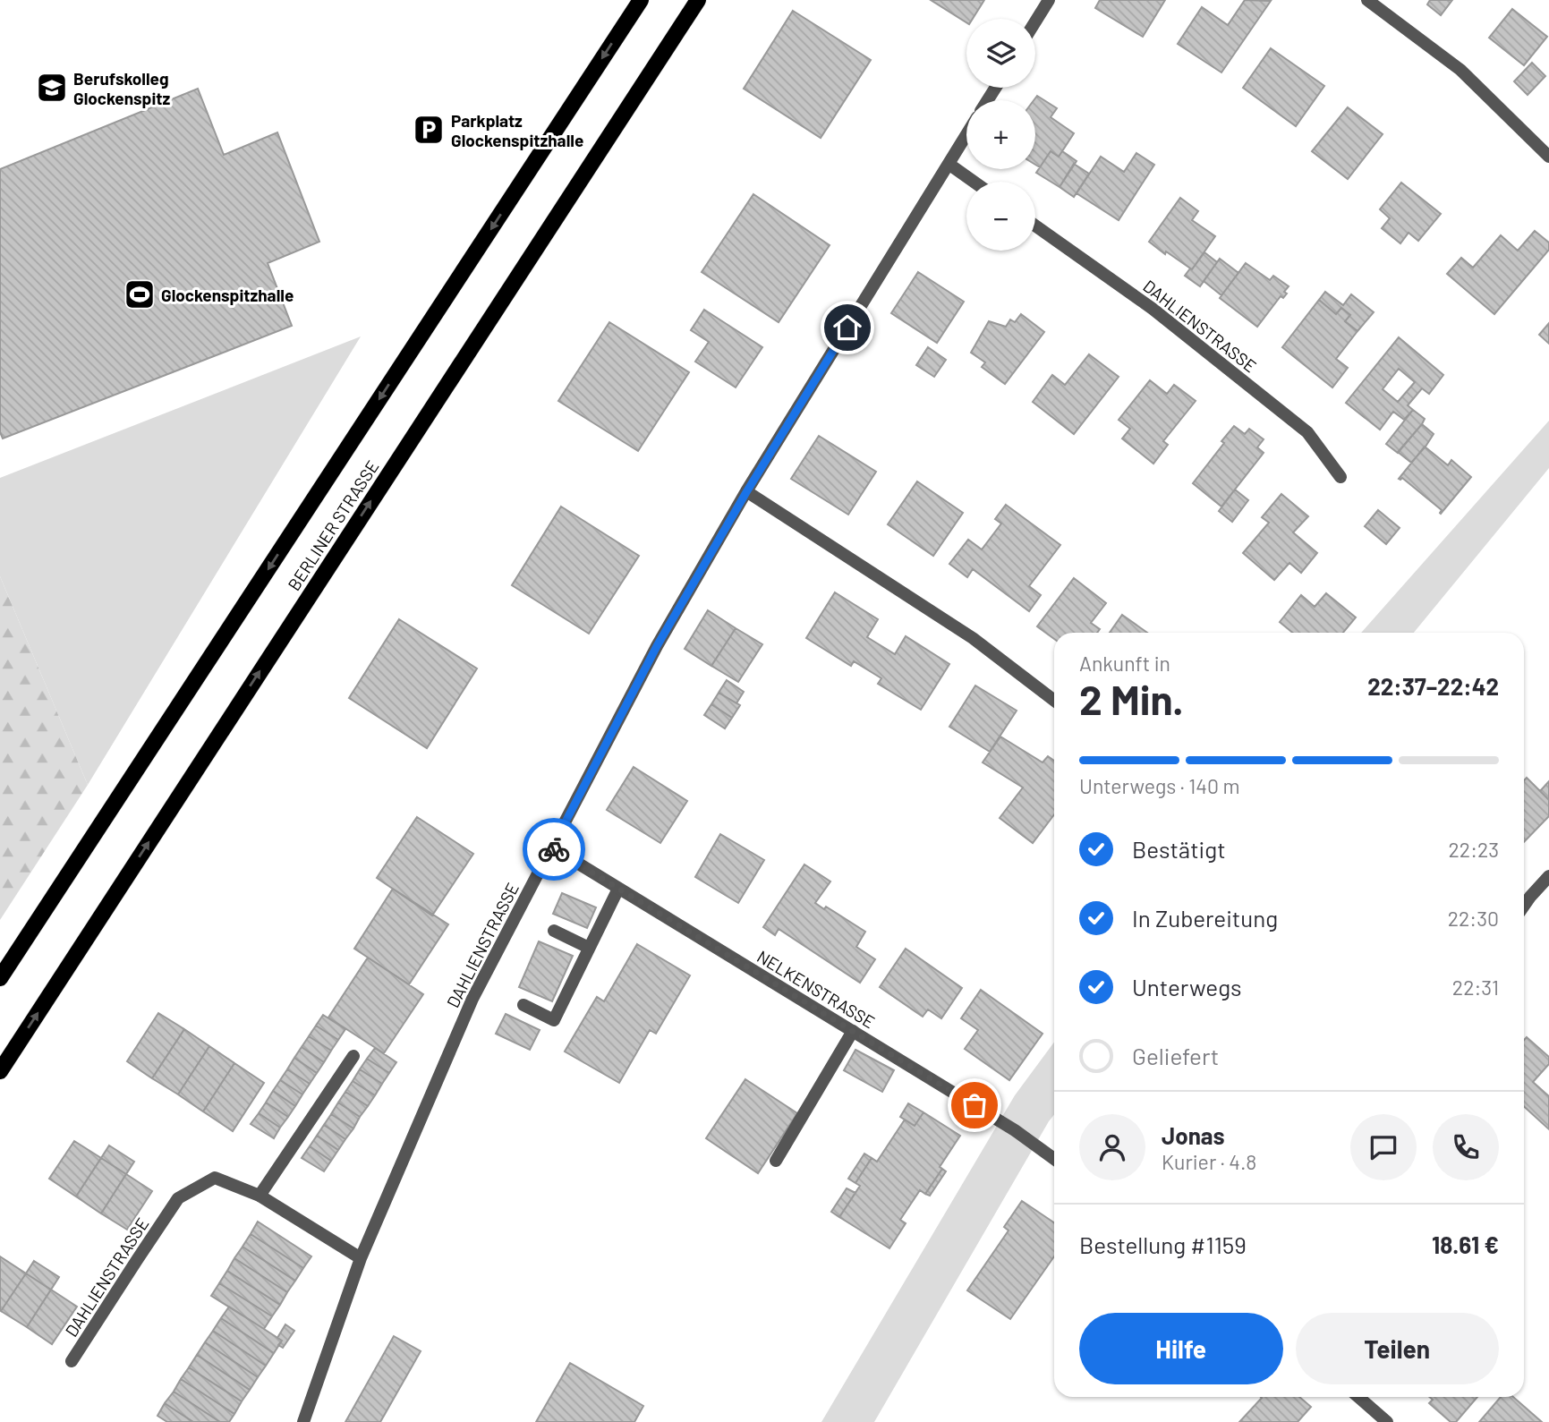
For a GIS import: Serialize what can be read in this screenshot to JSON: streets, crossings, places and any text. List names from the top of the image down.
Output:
{
  "streets": {
    "main road": ["BERLINER STRASSE"],
    "street": ["DAHLIENSTRASSE", "NELKENSTRASSE"]
  },
  "crossings": [
    ["DAHLIENSTRASSE", "NELKENSTRASSE"]
  ],
  "places": {
    "school or university": ["Berufskolleg Glockenspitz"],
    "parking": ["Parkplatz Glockenspitzhalle"],
    "sports": ["Glockenspitzhalle"]
  },
  "page": {
    "map_buttons": ["+", "−"],
    "heading": ["2 Min.", "Ankunft in", "22:37–22:42"],
    "panel": [
      "Jonas",
      "Kurier · 4.8",
      "Bestellung #1159",
      "18.61 €"
    ],
    "bar": "Unterwegs · 140 m",
    "list": [
      ["Bestätigt", "22:23"],
      ["In Zubereitung", "22:30"],
      ["Unterwegs", "22:31"],
      "Geliefert"
    ],
    "buttons": ["Hilfe", "Teilen"]
  }
}
